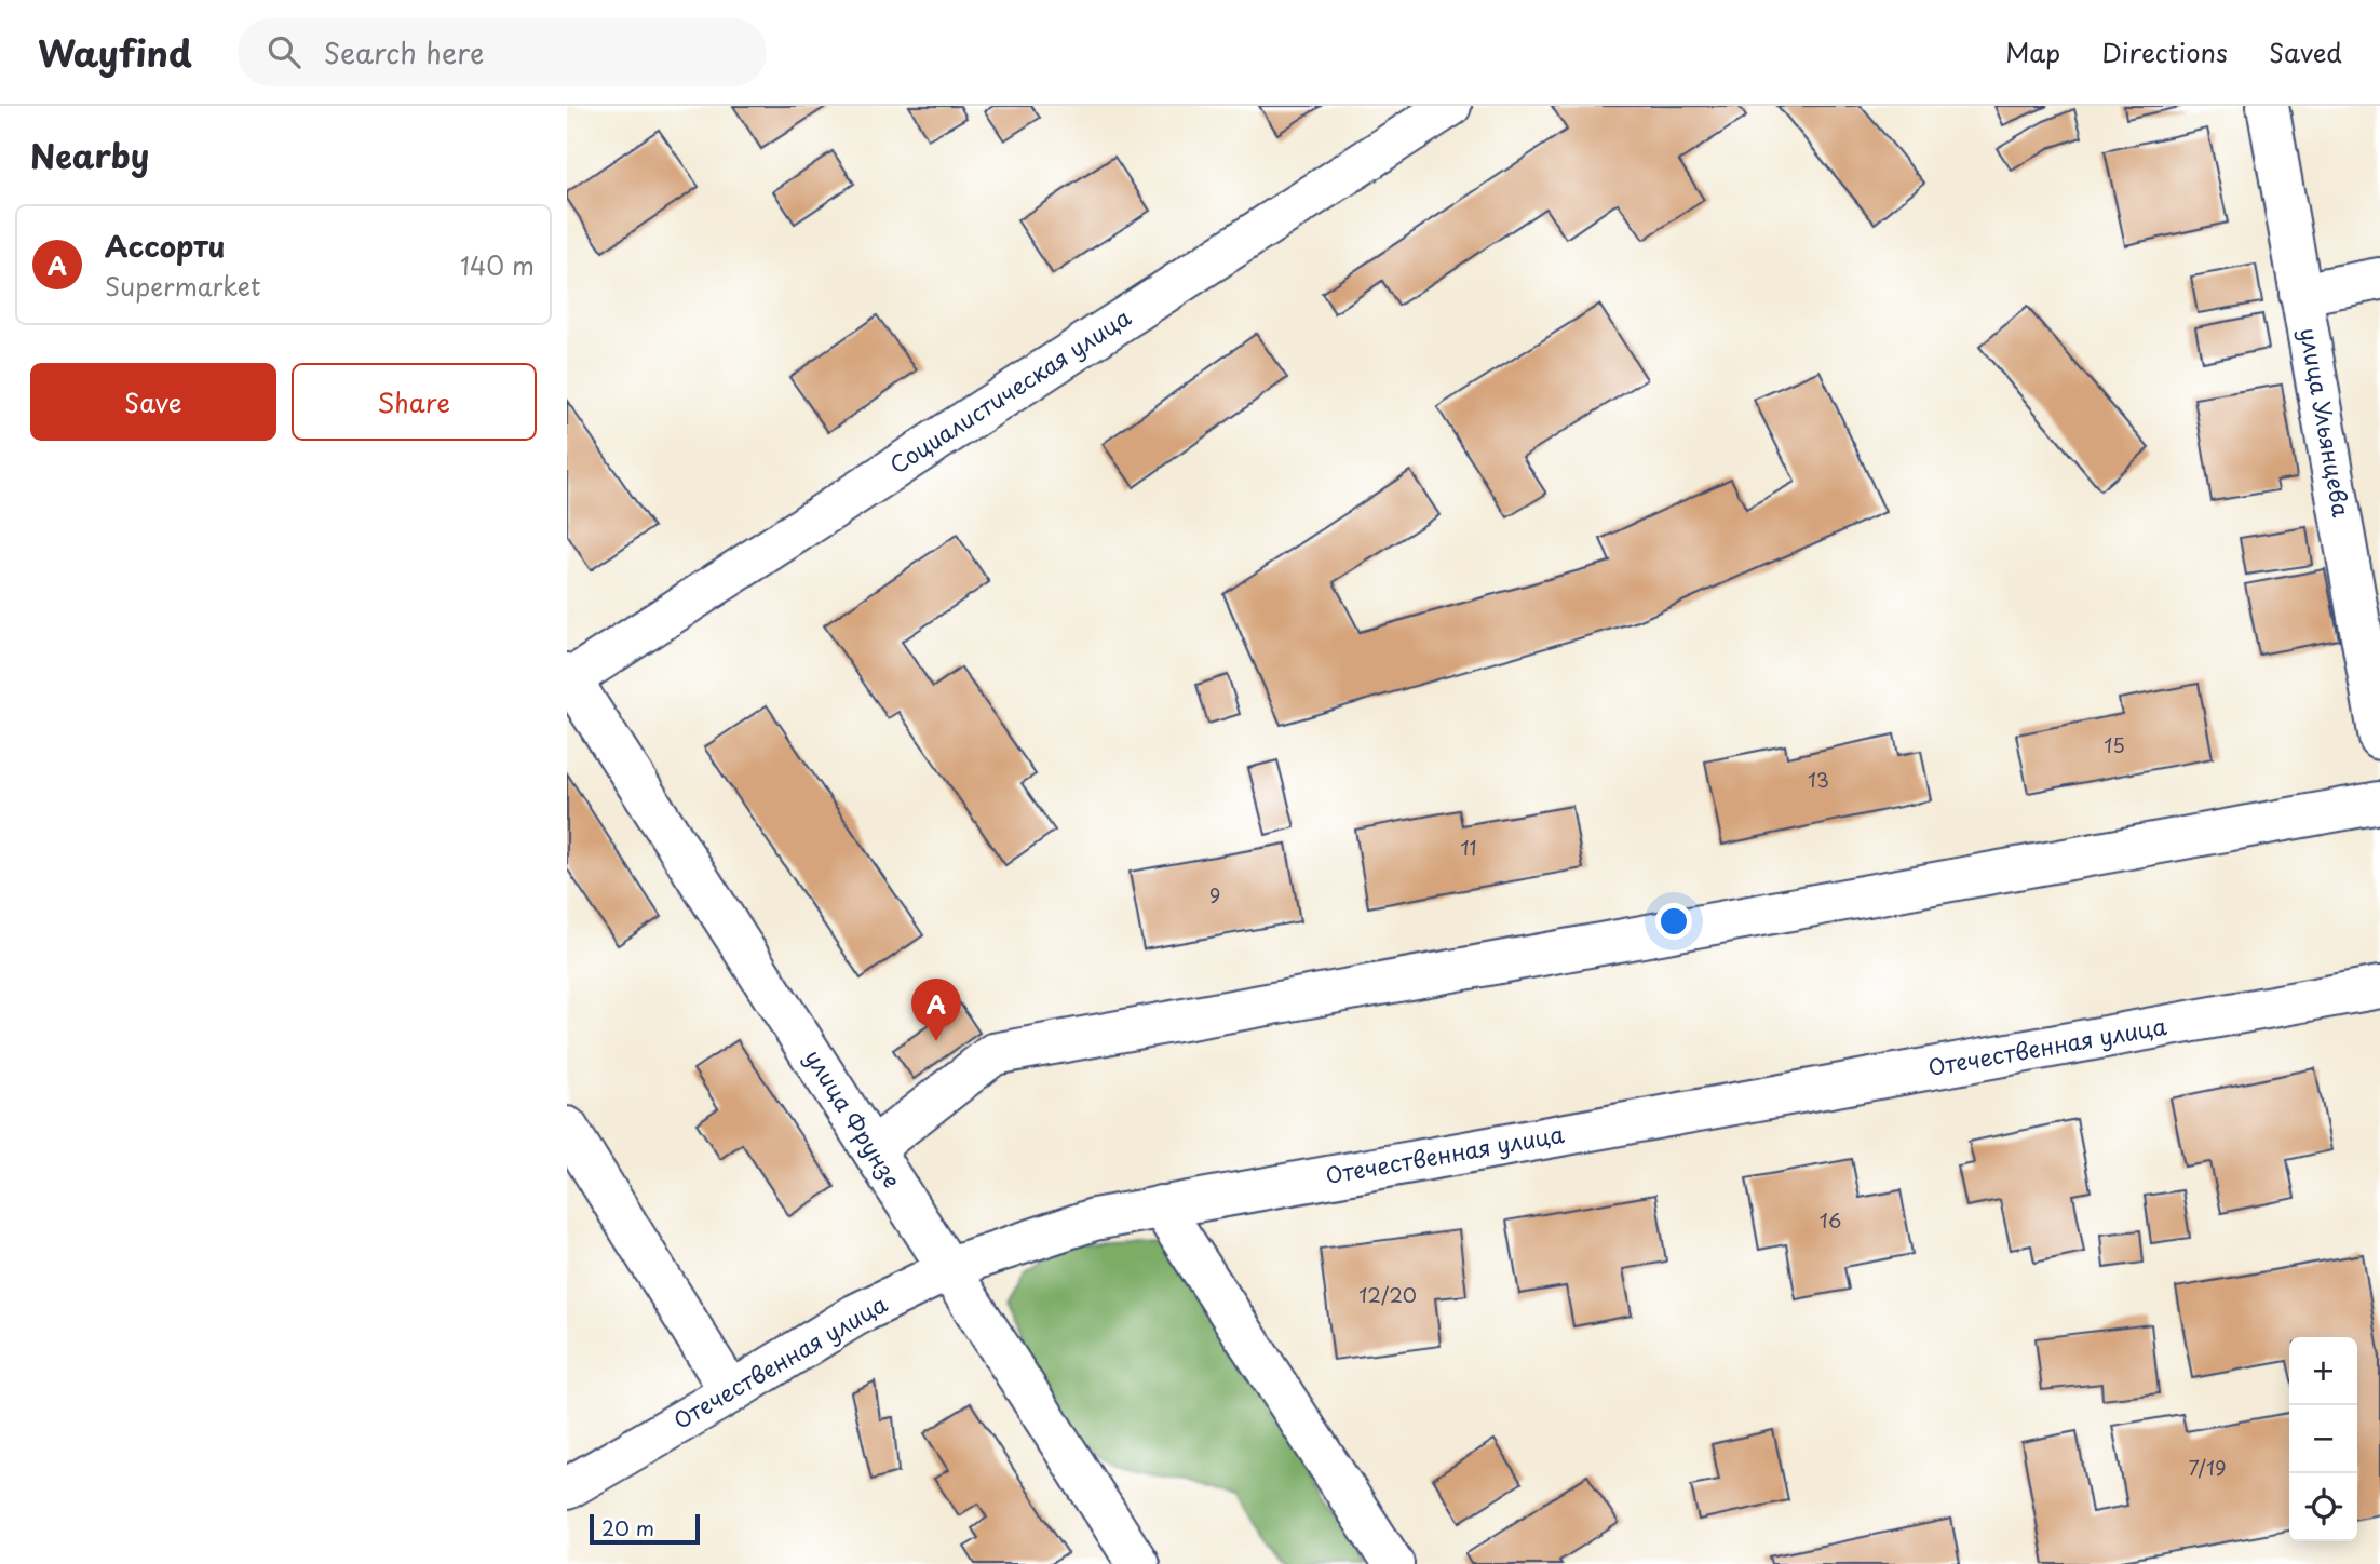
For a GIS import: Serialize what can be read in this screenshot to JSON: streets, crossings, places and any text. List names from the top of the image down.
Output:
{
  "streets": {
    "street": [
      "Социалистическая улица",
      "улица Ульянцева",
      "Отечественная улица",
      "улица Фрунзе"
    ]
  },
  "crossings": [
    ["Социалистическая улица", "улица Фрунзе"],
    ["Отечественная улица", "улица Фрунзе"]
  ],
  "house_numbers": [
    "15",
    "13",
    "11",
    "9",
    "16",
    "12/20",
    "7/19"
  ],
  "scale_bar": "20 m",
  "page": {
    "header": "Wayfind",
    "search": "Search here",
    "nav": ["Map", "Directions", "Saved"],
    "heading": "Nearby",
    "list": [
      {
        "mark": "A",
        "name": "Ассорти",
        "note": "Supermarket",
        "value": "140 m"
      }
    ],
    "buttons": ["Save", "Share"],
    "pins": "A",
    "map_buttons": ["+", "−"],
    "scale": "20 m"
  }
}
